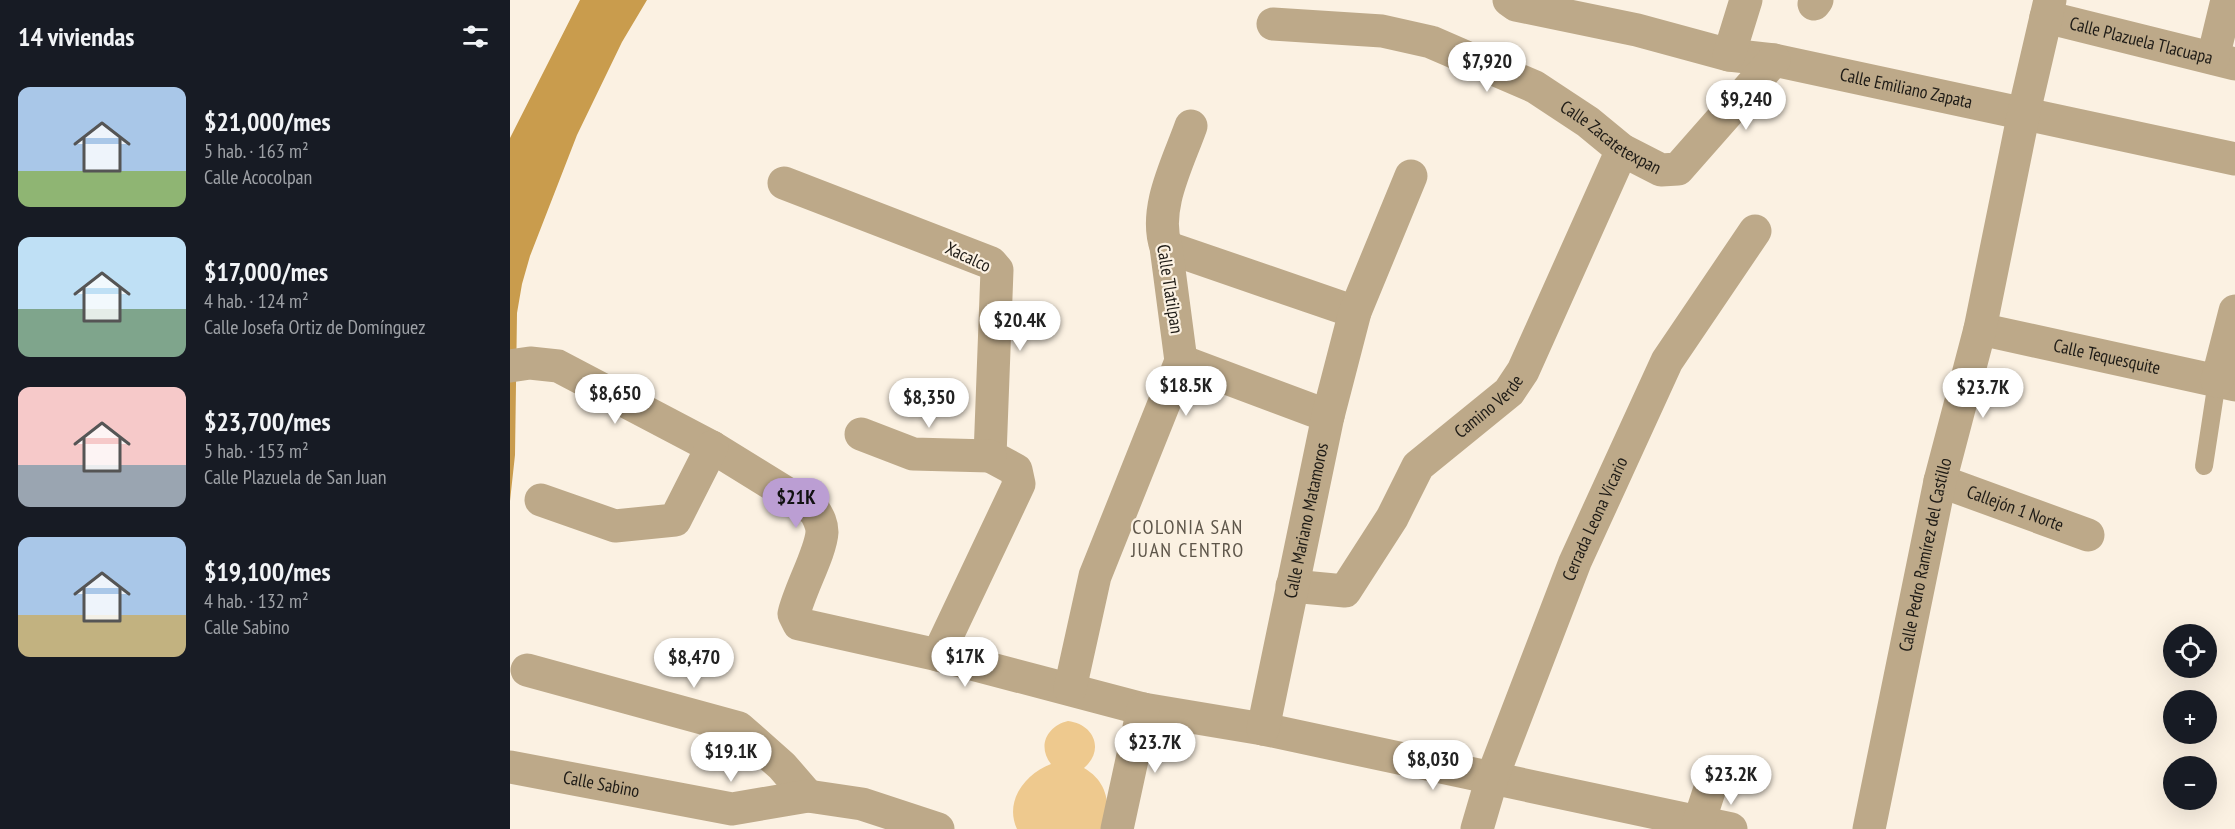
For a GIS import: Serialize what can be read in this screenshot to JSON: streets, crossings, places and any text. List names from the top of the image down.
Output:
{
  "streets": {
    "street": [
      "Calle Plazuela Tlacuapa",
      "Calle Emiliano Zapata",
      "Calle Zacatetexpan",
      "Xacalco",
      "Calle Tlatilpan",
      "Calle Tequesquite",
      "Camino Verde",
      "Callejón 1 Norte",
      "Calle Mariano Matamoros",
      "Cerrada Leona Vicario",
      "Calle Pedro Ramírez del Castillo",
      "Calle Sabino"
    ]
  },
  "crossings": [
    ["Calle Plazuela Tlacuapa", "Calle Pedro Ramírez del Castillo"],
    ["Calle Emiliano Zapata", "Calle Zacatetexpan"],
    ["Calle Emiliano Zapata", "Calle Pedro Ramírez del Castillo"],
    ["Calle Zacatetexpan", "Camino Verde"],
    ["Calle Tequesquite", "Calle Pedro Ramírez del Castillo"],
    ["Camino Verde", "Calle Mariano Matamoros"],
    ["Callejón 1 Norte", "Calle Pedro Ramírez del Castillo"]
  ],
  "districts": ["COLONIA SAN JUAN CENTRO"],
  "page": {
    "heading": "14 viviendas",
    "price": [
      "$7,920",
      "$9,240",
      "$20.4K",
      "$18.5K",
      "$23.7K",
      "$8,650",
      "$8,350",
      "$21K",
      "$17K",
      "$8,470",
      "$23.7K",
      "$19.1K",
      "$8,030",
      "$23.2K"
    ],
    "list": [
      {
        "name": "$21,000/mes",
        "note": "5 hab. · 163 m² · Calle Acocolpan"
      },
      {
        "name": "$17,000/mes",
        "note": "4 hab. · 124 m² · Calle Josefa Ortiz de Domínguez"
      },
      {
        "name": "$23,700/mes",
        "note": "5 hab. · 153 m² · Calle Plazuela de San Juan"
      },
      {
        "name": "$19,100/mes",
        "note": "4 hab. · 132 m² · Calle Sabino"
      }
    ],
    "map_buttons": ["+", "−"]
  }
}
